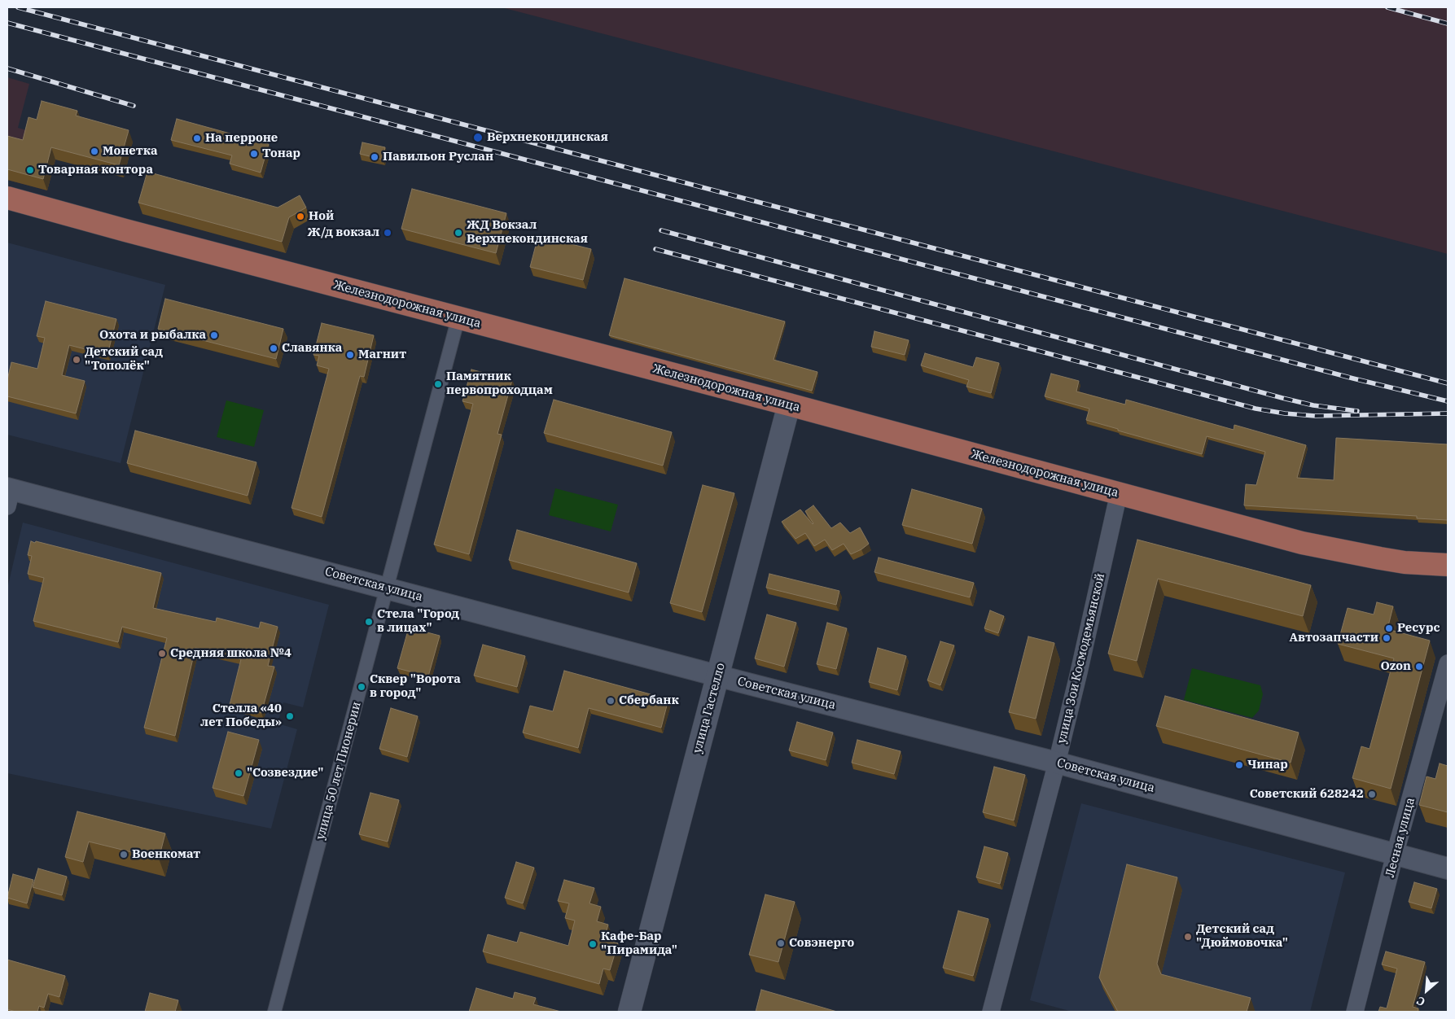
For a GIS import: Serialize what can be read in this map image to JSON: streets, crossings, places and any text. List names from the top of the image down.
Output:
{
  "streets": {
    "main road": ["Железнодорожная улица", "улица Гастелло"],
    "street": [
      "Советская улица",
      "улица Зои Космодемьянской",
      "улица 50 лет Пионерии",
      "Лесная улица"
    ]
  },
  "crossings": [
    ["Железнодорожная улица", "улица Зои Космодемьянской"],
    ["Железнодорожная улица", "улица Гастелло"],
    ["Железнодорожная улица", "улица 50 лет Пионерии"],
    ["Советская улица", "улица Зои Космодемьянской"],
    ["Советская улица", "улица Гастелло"],
    ["Советская улица", "улица 50 лет Пионерии"],
    ["Советская улица", "Лесная улица"]
  ],
  "places": [
    "Верхнекондинская",
    "На перроне",
    "Монетка",
    "Тонар",
    "Павильон Руслан",
    "Товарная контора",
    "Ной",
    "Ж/д вокзал",
    "ЖД Вокзал Верхнекондинская",
    "Охота и рыбалка",
    "Славянка",
    "Магнит",
    "Детский сад \"Тополёк\"",
    "Памятник первопроходцам",
    "Стела \"Город в лицах\"",
    "Ресурс",
    "Автозапчасти",
    "Средняя школа №4",
    "Ozon",
    "Сквер \"Ворота в город\"",
    "Сбербанк",
    "Стелла «40 лет Победы»",
    "Чинар",
    "\"Созвездие\"",
    "Советский 628242",
    "Военкомат",
    "Детский сад \"Дюймовочка\"",
    "Совэнерго",
    "Кафе-Бар \"Пирамида\""
  ],
  "north": "bottom left"
}
